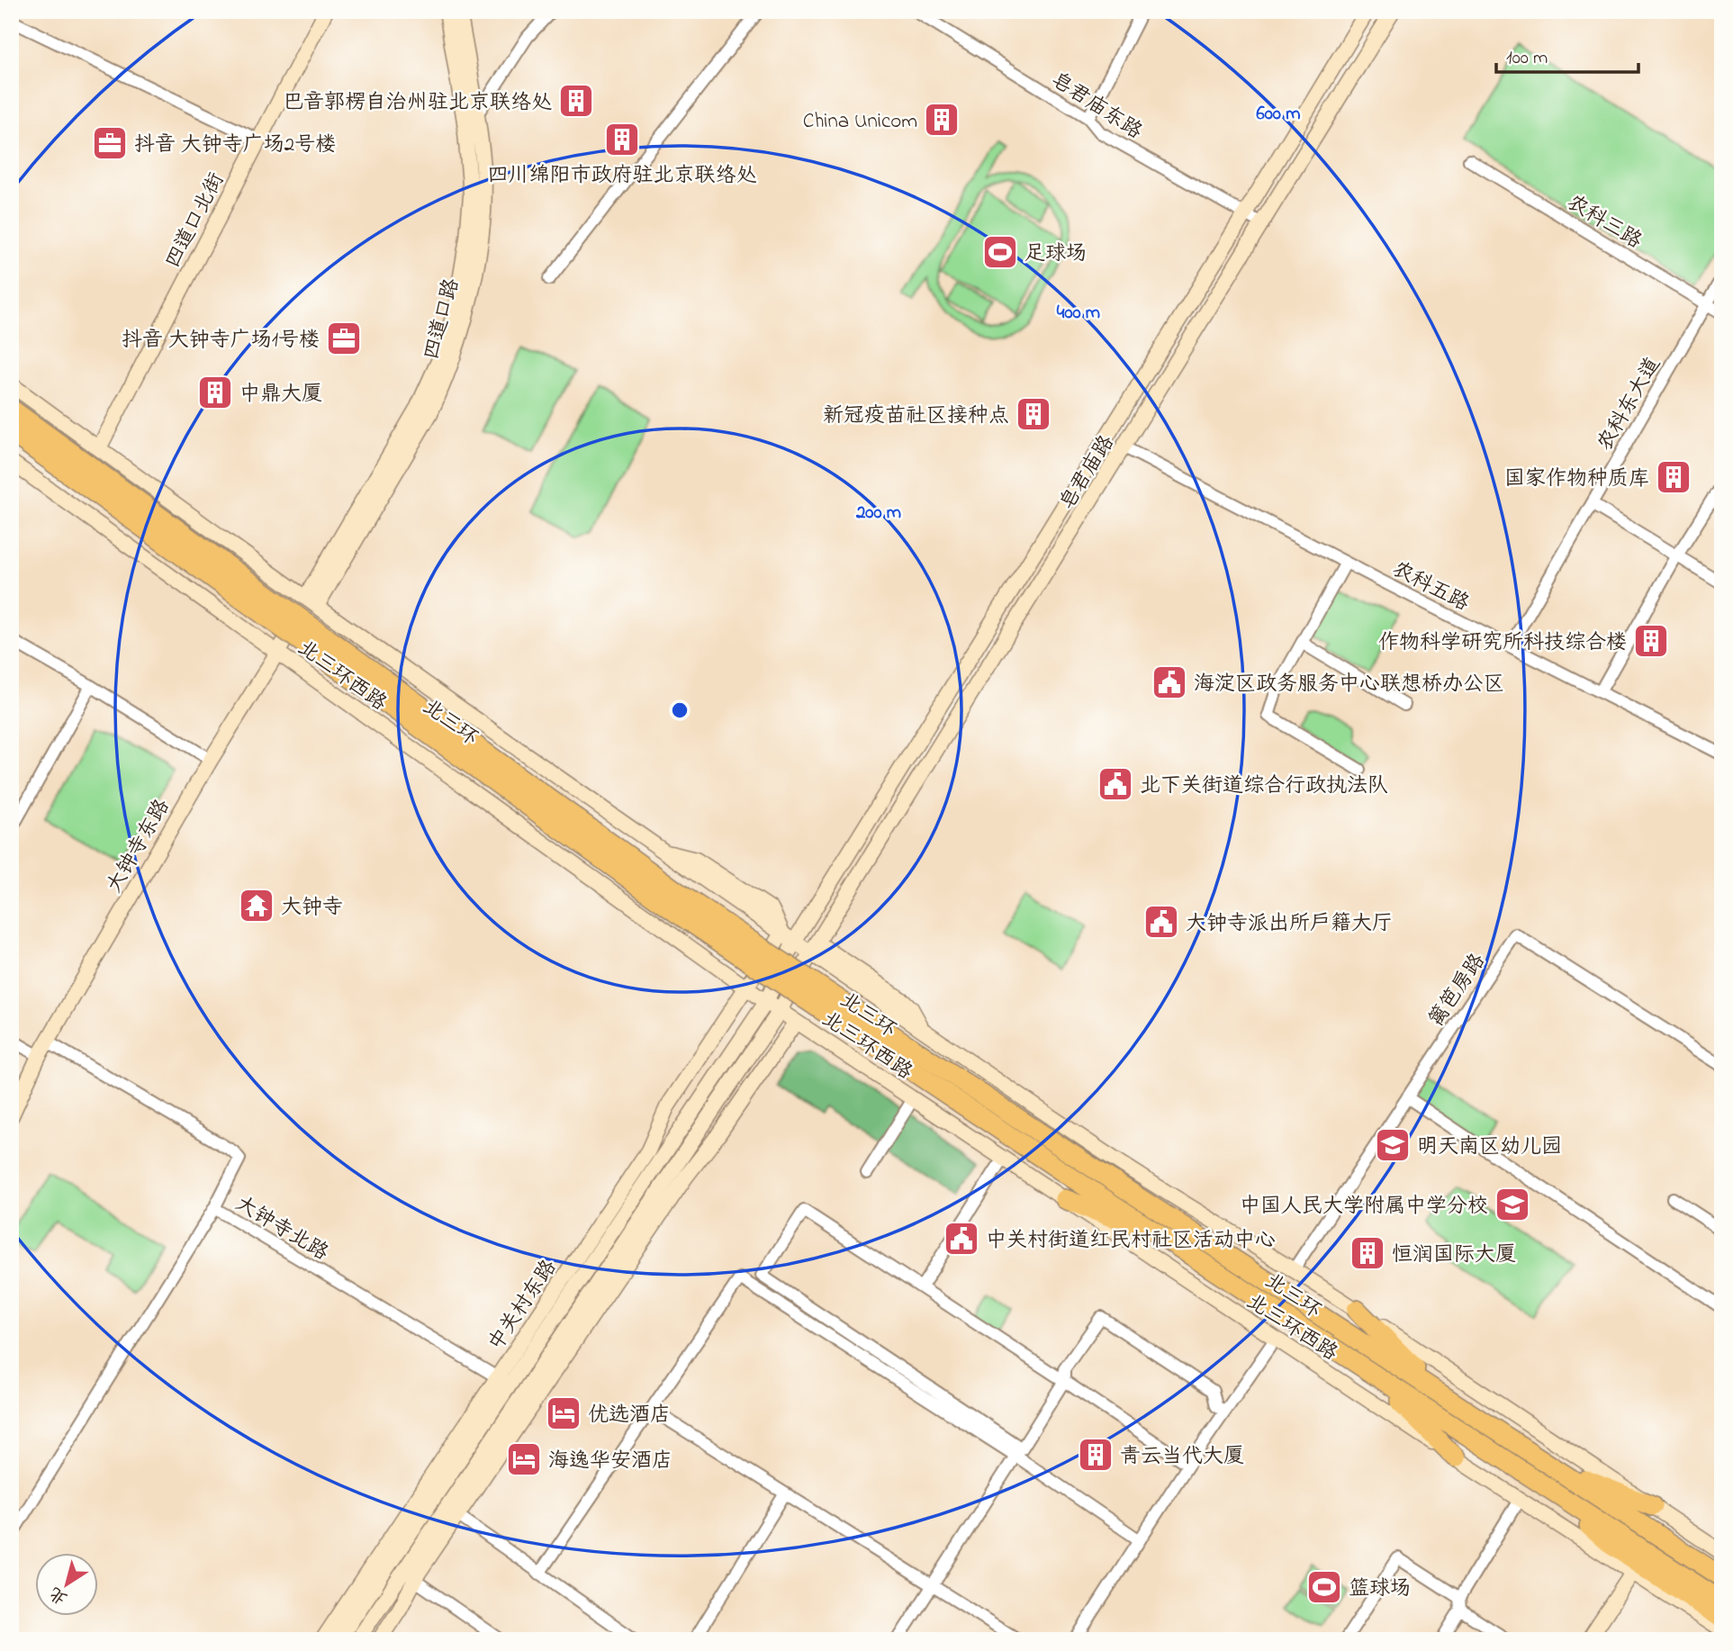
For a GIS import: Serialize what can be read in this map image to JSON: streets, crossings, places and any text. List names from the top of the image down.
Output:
{
  "streets": {
    "highway": ["北三环"],
    "street": [
      "皂君庙东路",
      "四道口北街",
      "农科三路",
      "四道口路",
      "农科东大道",
      "皂君庙路",
      "农科五路",
      "北三环西路",
      "大钟寺东路",
      "篱笆房路",
      "大钟寺北路",
      "中关村东路"
    ]
  },
  "crossings": [
    ["皂君庙东路", "皂君庙路"],
    ["四道口北街", "北三环西路"],
    ["农科三路", "农科东大道"],
    ["四道口路", "北三环西路"],
    ["四道口路", "大钟寺东路"],
    ["农科东大道", "农科五路"],
    ["皂君庙路", "农科五路"],
    ["皂君庙路", "北三环西路"],
    ["皂君庙路", "中关村东路"],
    ["北三环西路", "大钟寺东路"],
    ["北三环西路", "中关村东路"],
    ["大钟寺东路", "大钟寺北路"],
    ["大钟寺北路", "中关村东路"]
  ],
  "places": {
    "building": [
      "巴音郭楞自治州驻北京联络处",
      "China Unicom",
      "四川绵阳市政府驻北京联络处",
      "中鼎大厦",
      "新冠疫苗社区接种点",
      "国家作物种质库",
      "作物科学研究所科技综合楼",
      "恒润国际大厦",
      "青云当代大厦"
    ],
    "office": ["抖音 大钟寺广场2号楼", "抖音 大钟寺广场1号楼"],
    "sports": ["足球场", "篮球场"],
    "public building": [
      "海淀区政务服务中心联想桥办公区",
      "北下关街道综合行政执法队",
      "大钟寺派出所户籍大厅",
      "中关村街道红民村社区活动中心"
    ],
    "temple": ["大钟寺"],
    "school or university": ["明天南区幼儿园", "中国人民大学附属中学分校"],
    "hotel": ["优选酒店", "海逸华安酒店"]
  },
  "scale_bar": "100 m",
  "north": "bottom left",
  "rings": ["600 m", "400 m", "200 m"]
}
